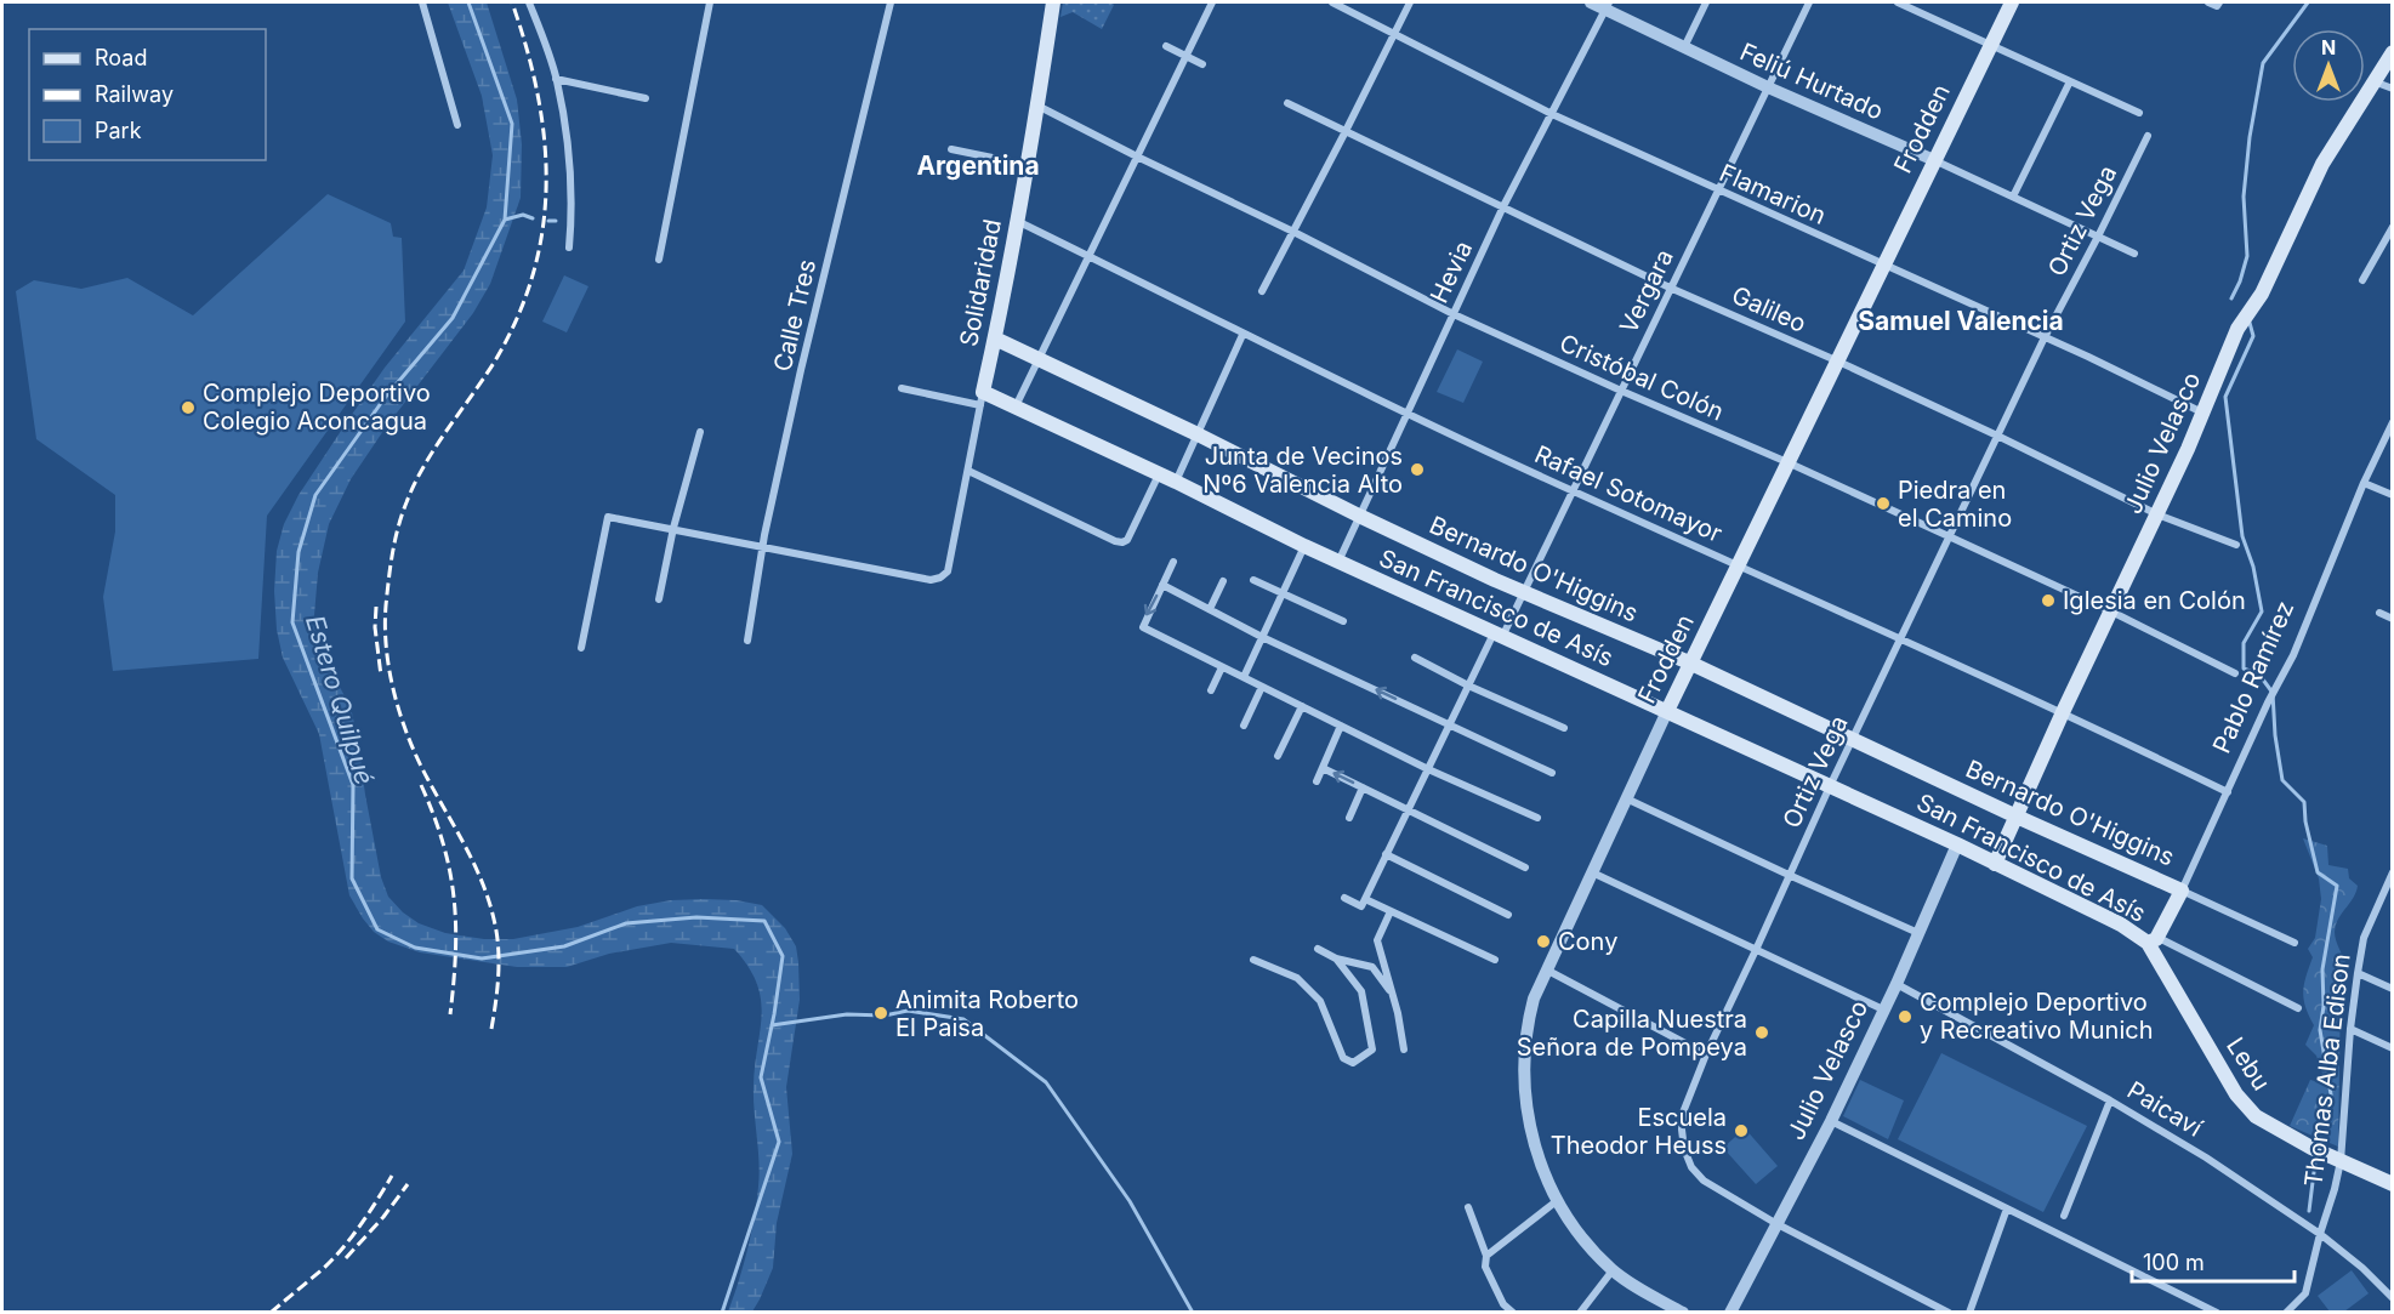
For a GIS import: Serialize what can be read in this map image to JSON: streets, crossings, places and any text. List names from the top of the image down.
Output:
{
  "streets": {
    "main road": [
      "Frodden",
      "Solidaridad",
      "Julio Velasco",
      "Bernardo O'Higgins",
      "San Francisco de Asís",
      "Pablo Ramírez",
      "Lebu"
    ],
    "street": [
      "Feliú Hurtado",
      "Flamarion",
      "Ortiz Vega",
      "Hevia",
      "Vergara",
      "Galileo",
      "Calle Tres",
      "Cristóbal Colón",
      "Rafael Sotomayor",
      "Thomas Alba Edison",
      "Paicaví"
    ]
  },
  "crossings": [
    ["Feliú Hurtado", "Frodden"],
    ["Feliú Hurtado", "Ortiz Vega"],
    ["Feliú Hurtado", "Hevia"],
    ["Feliú Hurtado", "Vergara"],
    ["Frodden", "Flamarion"],
    ["Frodden", "Galileo"],
    ["Frodden", "Cristóbal Colón"],
    ["Frodden", "Rafael Sotomayor"],
    ["Frodden", "Bernardo O'Higgins"],
    ["Frodden", "San Francisco de Asís"],
    ["Flamarion", "Ortiz Vega"],
    ["Flamarion", "Hevia"],
    ["Flamarion", "Vergara"],
    ["Flamarion", "Julio Velasco"],
    ["Ortiz Vega", "Galileo"],
    ["Ortiz Vega", "Cristóbal Colón"],
    ["Ortiz Vega", "Julio Velasco"],
    ["Ortiz Vega", "Rafael Sotomayor"],
    ["Ortiz Vega", "Bernardo O'Higgins"],
    ["Ortiz Vega", "San Francisco de Asís"],
    ["Hevia", "Galileo"],
    ["Hevia", "Cristóbal Colón"],
    ["Hevia", "Rafael Sotomayor"],
    ["Hevia", "Bernardo O'Higgins"],
    ["Hevia", "San Francisco de Asís"],
    ["Solidaridad", "Calle Tres"],
    ["Solidaridad", "Cristóbal Colón"],
    ["Solidaridad", "Rafael Sotomayor"],
    ["Solidaridad", "Bernardo O'Higgins"],
    ["Solidaridad", "San Francisco de Asís"],
    ["Vergara", "Galileo"],
    ["Vergara", "Cristóbal Colón"],
    ["Vergara", "Rafael Sotomayor"],
    ["Vergara", "Bernardo O'Higgins"],
    ["Vergara", "San Francisco de Asís"],
    ["Galileo", "Julio Velasco"],
    ["Cristóbal Colón", "Julio Velasco"],
    ["Julio Velasco", "Rafael Sotomayor"],
    ["Julio Velasco", "Bernardo O'Higgins"],
    ["Julio Velasco", "San Francisco de Asís"],
    ["Julio Velasco", "Paicaví"],
    ["Rafael Sotomayor", "Pablo Ramírez"],
    ["Bernardo O'Higgins", "Pablo Ramírez"],
    ["San Francisco de Asís", "Pablo Ramírez"],
    ["San Francisco de Asís", "Lebu"],
    ["Pablo Ramírez", "Lebu"],
    ["Lebu", "Thomas Alba Edison"],
    ["Thomas Alba Edison", "Paicaví"]
  ],
  "districts": ["Argentina", "Samuel Valencia"],
  "water": ["Estero Quilpué"],
  "places": [
    "Complejo Deportivo Colegio Aconcagua",
    "Junta de Vecinos Nº6 Valencia Alto",
    "Piedra en el Camino",
    "Iglesia en Colón",
    "Cony",
    "Animita Roberto El Paisa",
    "Complejo Deportivo y Recreativo Munich",
    "Capilla Nuestra Señora de Pompeya",
    "Escuela Theodor Heuss"
  ],
  "legend": ["Road", "Railway", "Park"],
  "scale_bar": "100 m",
  "north": "top"
}
